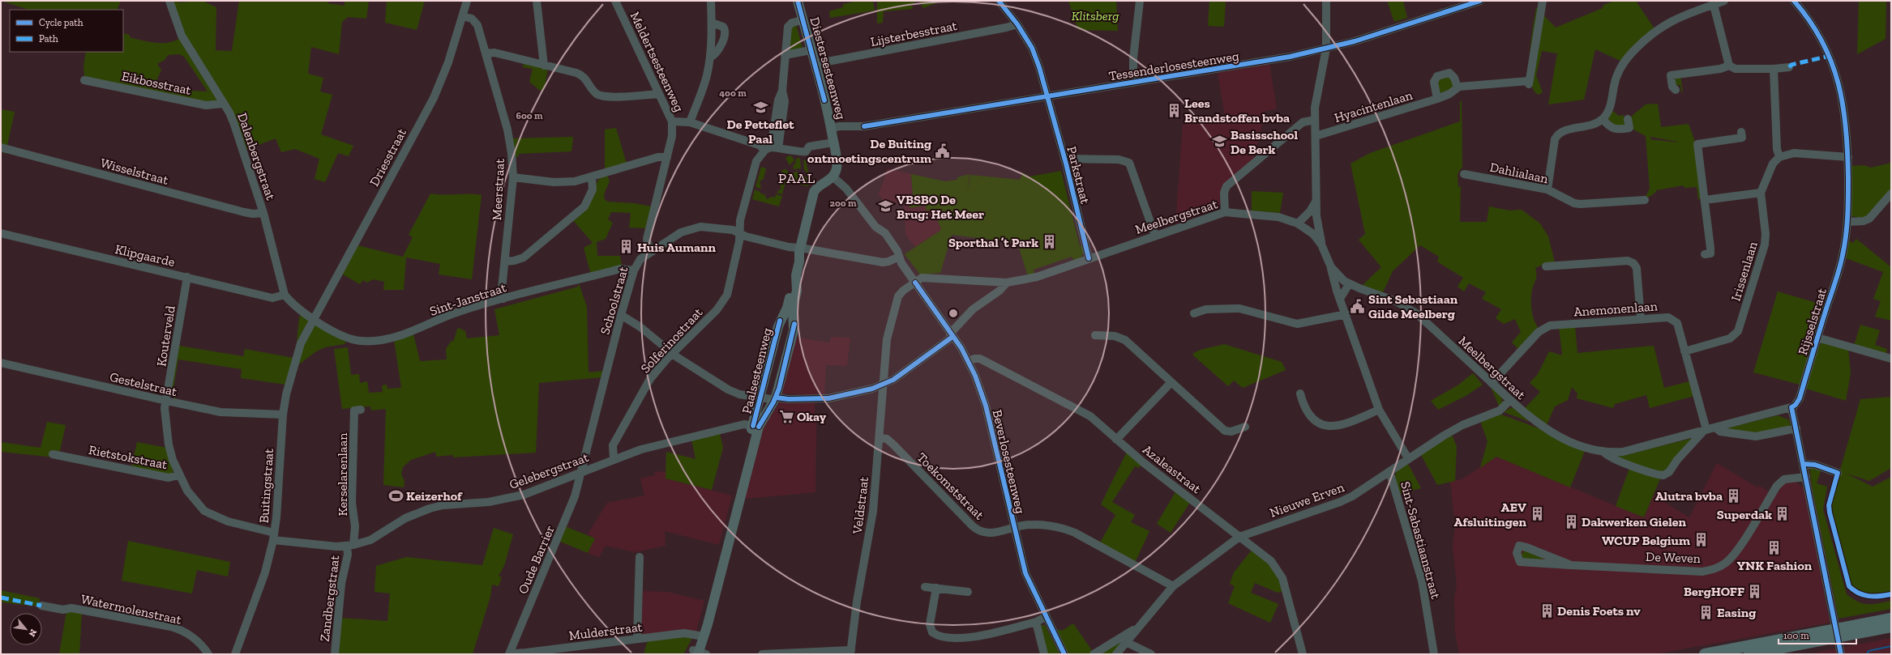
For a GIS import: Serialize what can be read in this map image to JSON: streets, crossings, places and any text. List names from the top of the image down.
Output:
{
  "streets": {
    "main road": ["Diestersesteenweg", "Paalsesteenweg"],
    "street": [
      "Lijsterbesstraat",
      "Meldertsesteenweg",
      "Tessenderlosesteenweg",
      "Eikbosstraat",
      "Hyacintenlaan",
      "Dalenbergstraat",
      "Driesstraat",
      "Wisselstraat",
      "Dahlialaan",
      "Parkstraat",
      "Meerstraat",
      "Meelbergstraat",
      "Klipgaarde",
      "Irissenlaan",
      "Sint-Janstraat",
      "Schoolstraat",
      "Anemonenlaan",
      "Rijsselstraat",
      "Kouterveld",
      "Solferinostraat",
      "Gestelstraat",
      "Rietstokstraat",
      "Beverlosesteenweg",
      "Azaleastraat",
      "Gelebergstraat",
      "Kerselarenlaan",
      "Buitingstraat",
      "Toekomststraat",
      "Nieuwe Erven",
      "Veldstraat",
      "Sint-Sabastiaanstraat",
      "De Weven",
      "Oude Barrier",
      "Zandbergstraat",
      "Watermolenstraat",
      "Mulderstraat"
    ]
  },
  "crossings": [
    ["Lijsterbesstraat", "Diestersesteenweg"],
    ["Lijsterbesstraat", "Parkstraat"],
    ["Meldertsesteenweg", "Solferinostraat"],
    ["Tessenderlosesteenweg", "Diestersesteenweg"],
    ["Tessenderlosesteenweg", "Parkstraat"],
    ["Diestersesteenweg", "Paalsesteenweg"],
    ["Diestersesteenweg", "Beverlosesteenweg"],
    ["Eikbosstraat", "Dalenbergstraat"],
    ["Dalenbergstraat", "Driesstraat"],
    ["Dalenbergstraat", "Wisselstraat"],
    ["Dalenbergstraat", "Klipgaarde"],
    ["Dalenbergstraat", "Sint-Janstraat"],
    ["Dalenbergstraat", "Buitingstraat"],
    ["Driesstraat", "Meerstraat"],
    ["Driesstraat", "Sint-Janstraat"],
    ["Driesstraat", "Buitingstraat"],
    ["Parkstraat", "Meelbergstraat"],
    ["Meerstraat", "Sint-Janstraat"],
    ["Meelbergstraat", "Anemonenlaan"],
    ["Meelbergstraat", "Rijsselstraat"],
    ["Meelbergstraat", "Beverlosesteenweg"],
    ["Meelbergstraat", "Nieuwe Erven"],
    ["Meelbergstraat", "Veldstraat"],
    ["Klipgaarde", "Kouterveld"],
    ["Irissenlaan", "Anemonenlaan"],
    ["Sint-Janstraat", "Schoolstraat"],
    ["Sint-Janstraat", "Buitingstraat"],
    ["Schoolstraat", "Gelebergstraat"],
    ["Schoolstraat", "Oude Barrier"],
    ["Kouterveld", "Gestelstraat"],
    ["Kouterveld", "Rietstokstraat"],
    ["Solferinostraat", "Gelebergstraat"],
    ["Paalsesteenweg", "Beverlosesteenweg"],
    ["Paalsesteenweg", "Gelebergstraat"],
    ["Paalsesteenweg", "Mulderstraat"],
    ["Gestelstraat", "Buitingstraat"],
    ["Rietstokstraat", "Gelebergstraat"],
    ["Rietstokstraat", "Buitingstraat"],
    ["Beverlosesteenweg", "Azaleastraat"],
    ["Beverlosesteenweg", "Toekomststraat"],
    ["Beverlosesteenweg", "Veldstraat"],
    ["Azaleastraat", "Nieuwe Erven"],
    ["Gelebergstraat", "Kerselarenlaan"],
    ["Gelebergstraat", "Buitingstraat"],
    ["Gelebergstraat", "Oude Barrier"],
    ["Gelebergstraat", "Zandbergstraat"],
    ["Kerselarenlaan", "Zandbergstraat"],
    ["Toekomststraat", "Nieuwe Erven"],
    ["Toekomststraat", "Veldstraat"],
    ["Nieuwe Erven", "Sint-Sabastiaanstraat"],
    ["Oude Barrier", "Mulderstraat"]
  ],
  "districts": ["PAAL"],
  "parks": ["Klitsberg"],
  "places": {
    "school or university": ["De Petteflet Paal", "Basisschool De Berk", "VBSBO De Brug: Het Meer"],
    "building": [
      "Lees Brandstoffen bvba",
      "Sporthal ’t Park",
      "Huis Aumann",
      "Alutra bvba",
      "AEV Afsluitingen",
      "Superdak",
      "Dakwerken Gielen",
      "WCUP Belgium",
      "YNK Fashion",
      "BergHOFF",
      "Denis Foets nv",
      "Easing"
    ],
    "public building": ["De Buiting ontmoetingscentrum", "Sint Sebastiaan Gilde Meelberg"],
    "supermarket": ["Okay"],
    "sports": ["Keizerhof"]
  },
  "legend": ["Cycle path", "Path"],
  "scale_bar": "100 m",
  "north": "bottom right",
  "rings": ["400 m", "600 m", "200 m"]
}
